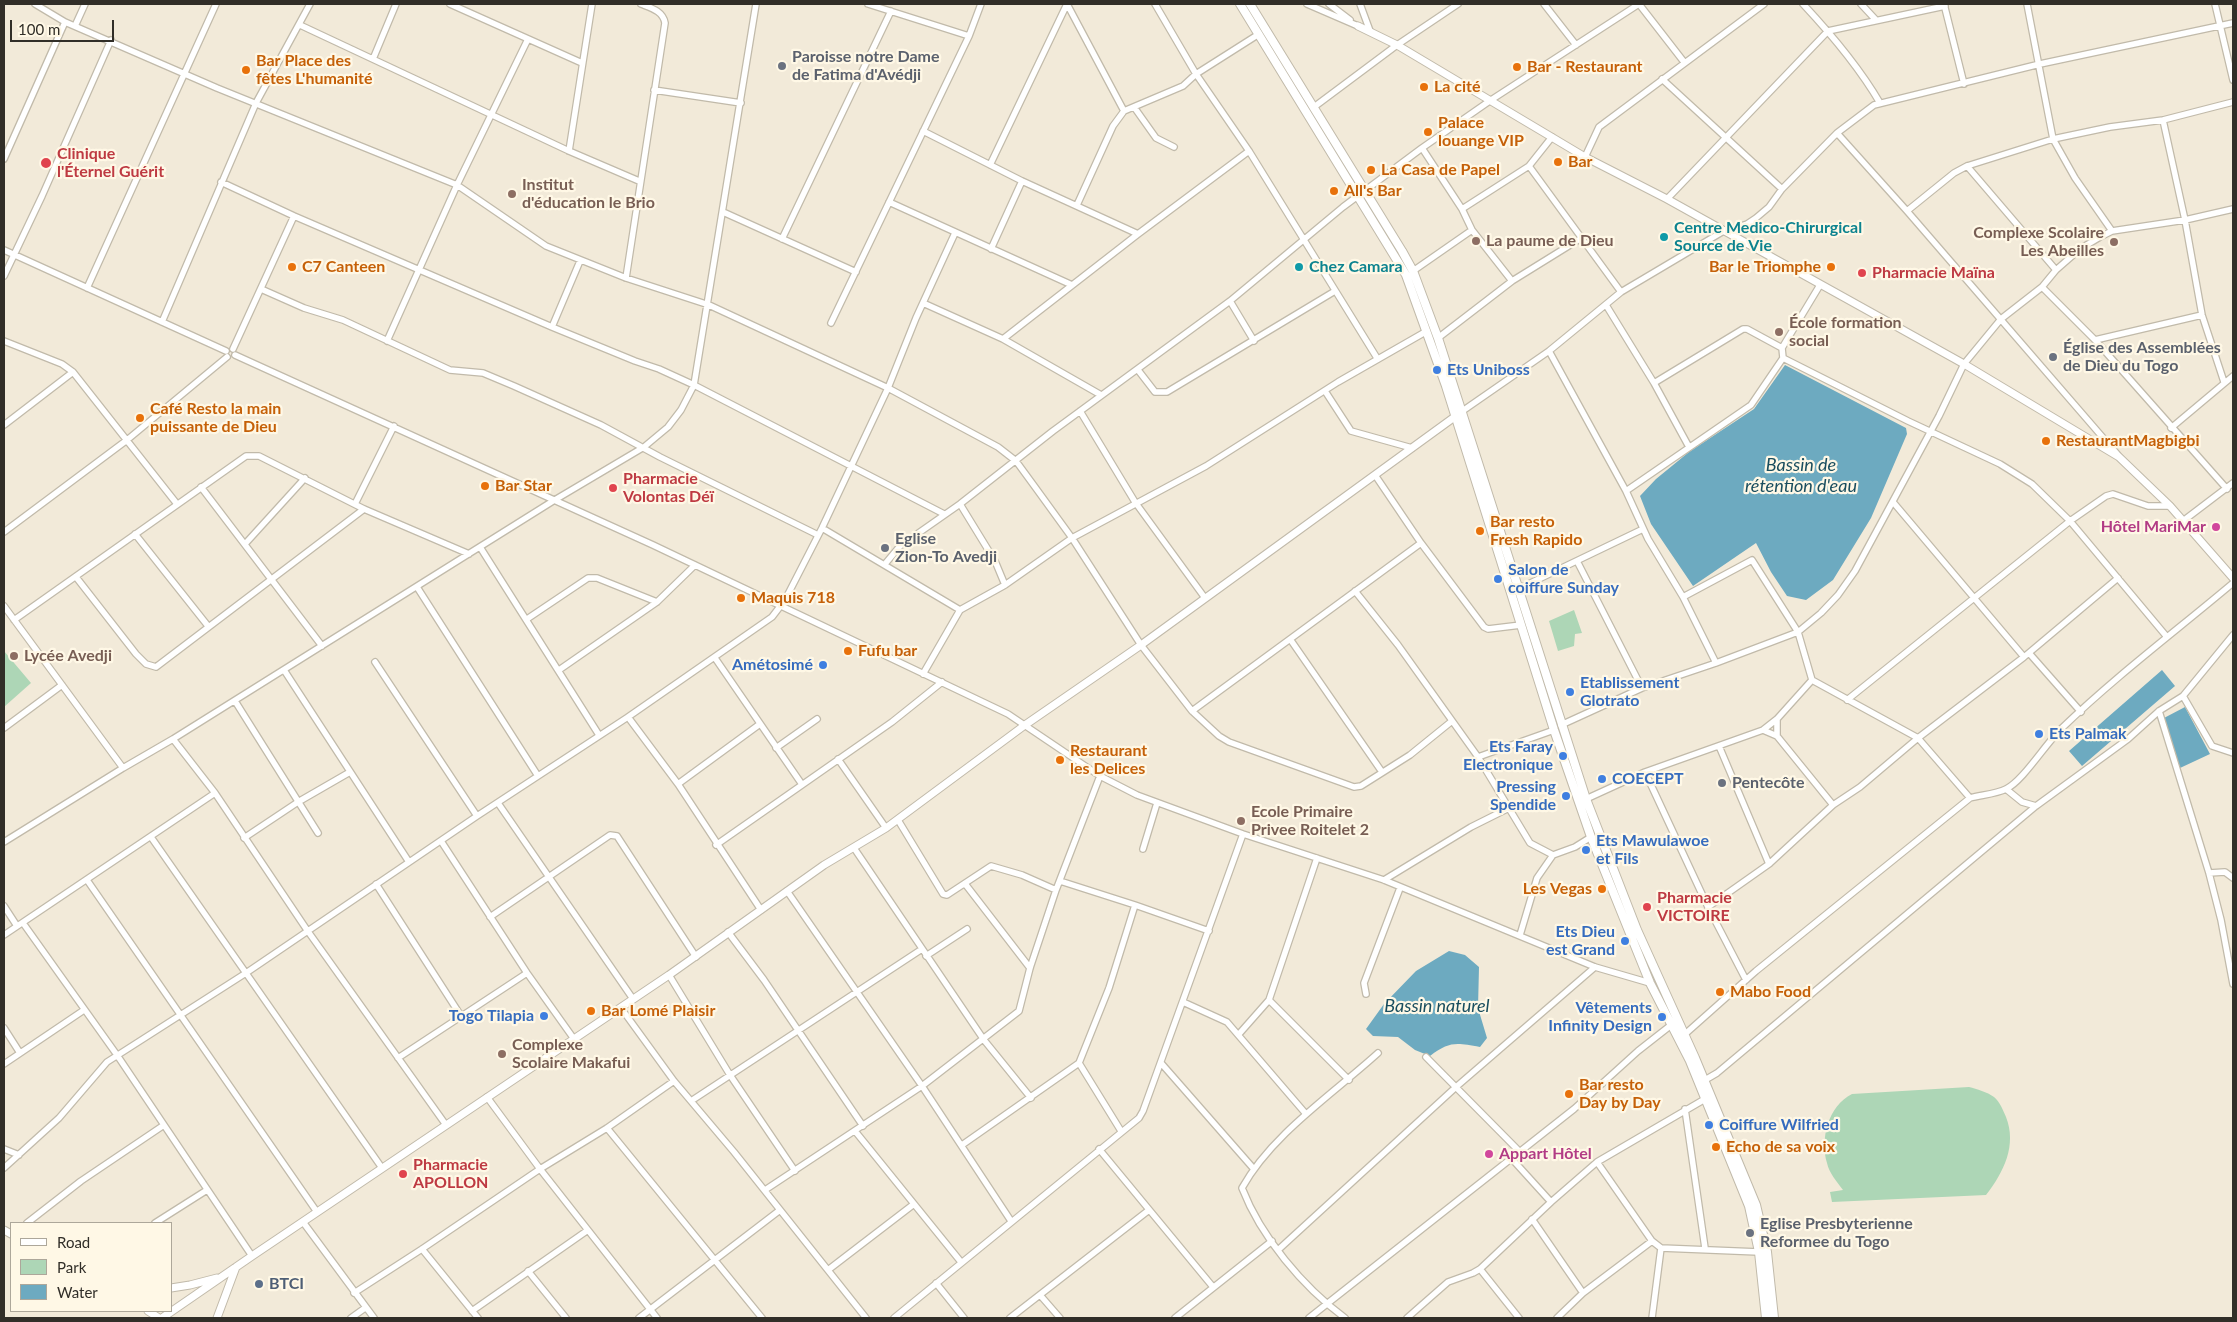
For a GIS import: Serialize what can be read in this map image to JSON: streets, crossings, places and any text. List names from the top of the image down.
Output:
{
  "water": ["Bassin de rétention d'eau", "Bassin naturel"],
  "places": [
    "Paroisse notre Dame de Fatima d'Avédji",
    "Bar - Restaurant",
    "Bar Place des fêtes L'humanité",
    "La cité",
    "Palace louange VIP",
    "Bar",
    "Clinique l'Éternel Guérit",
    "La Casa de Papel",
    "All's Bar",
    "Institut d'éducation le Brio",
    "Centre Medico-Chirurgical Source de Vie",
    "La paume de Dieu",
    "Complexe Scolaire Les Abeilles",
    "C7 Canteen",
    "Chez Camara",
    "Bar le Triomphe",
    "Pharmacie Maïna",
    "École formation social",
    "Église des Assemblées de Dieu du Togo",
    "Ets Uniboss",
    "Café Resto la main puissante de Dieu",
    "RestaurantMagbigbi",
    "Bar Star",
    "Pharmacie Volontas Déï",
    "Hôtel MariMar",
    "Bar resto Fresh Rapido",
    "Eglise Zion-To Avedji",
    "Salon de coiffure Sunday",
    "Maquis 718",
    "Fufu bar",
    "Lycée Avedji",
    "Amétosimé",
    "Etablissement Glotrato",
    "Ets Palmak",
    "Ets Faray Electronique",
    "Restaurant les Delices",
    "COECEPT",
    "Pentecôte",
    "Pressing Spendide",
    "Ecole Primaire Privee Roitelet 2",
    "Ets Mawulawoe et Fils",
    "Les Vegas",
    "Pharmacie VICTOIRE",
    "Ets Dieu est Grand",
    "Mabo Food",
    "Bar Lomé Plaisir",
    "Togo Tilapia",
    "Vêtements Infinity Design",
    "Complexe Scolaire Makafui",
    "Bar resto Day by Day",
    "Coiffure Wilfried",
    "Echo de sa voix",
    "Appart Hôtel",
    "Pharmacie APOLLON",
    "Eglise Presbyterienne Reformee du Togo",
    "BTCI"
  ],
  "legend": ["Road", "Park", "Water"],
  "scale_bar": "100 m"
}
